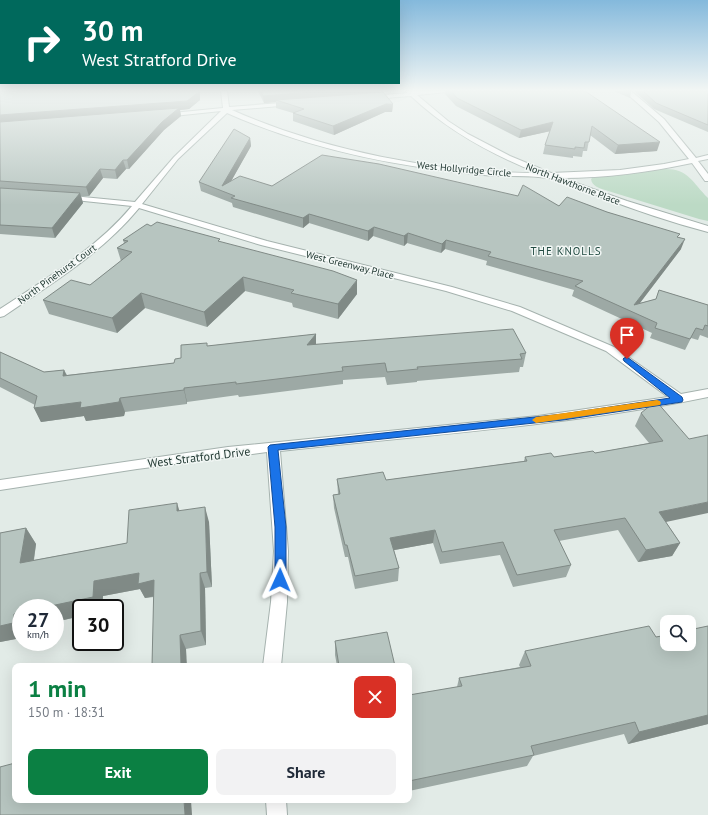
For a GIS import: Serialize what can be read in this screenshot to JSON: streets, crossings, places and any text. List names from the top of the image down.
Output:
{
  "streets": {
    "street": [
      "West Hollyridge Circle",
      "North Hawthorne Place",
      "West Greenway Place",
      "North Pinehurst Court",
      "West Stratford Drive"
    ]
  },
  "crossings": [
    ["West Hollyridge Circle", "North Hawthorne Place"],
    ["West Greenway Place", "North Pinehurst Court"],
    ["West Greenway Place", "West Stratford Drive"]
  ],
  "districts": ["THE KNOLLS"],
  "page": {
    "turn": ["30 m", "West Stratford Drive"],
    "speed": "27 km/h",
    "limit": "30",
    "heading": ["1 min", "150 m · 18:31"],
    "buttons": ["Exit", "Share"]
  }
}
